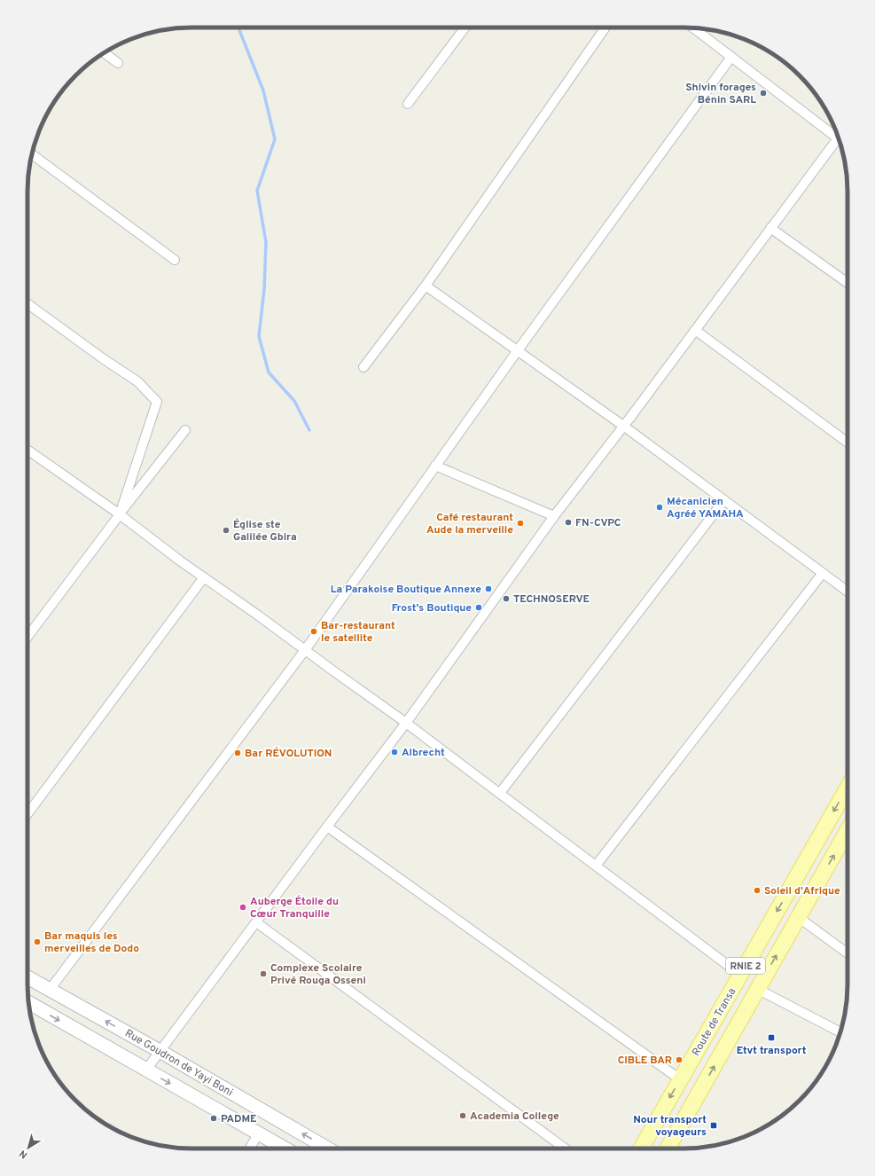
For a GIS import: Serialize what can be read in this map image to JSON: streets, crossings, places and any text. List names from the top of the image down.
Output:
{
  "streets": {
    "main road": ["RNIE 2", "Route de Transa"],
    "street": ["Rue Goudron de Yayi Boni"]
  },
  "places": {
    "other": [
      "Shivin forages Bénin SARL",
      "Mécanicien Agréé YAMAHA",
      "FN-CVPC",
      "Café restaurant Aude la merveille",
      "Église ste Galilée Gbira",
      "La Parakoise Boutique Annexe",
      "TECHNOSERVE",
      "Frost's Boutique",
      "Bar-restaurant le satellite",
      "Albrecht",
      "Bar RÉVOLUTION",
      "Soleil d'Afrique",
      "Auberge Étoile du Cœur Tranquille",
      "Bar maquis les merveilles de Dodo",
      "Complexe Scolaire Privé Rouga Osseni",
      "CIBLE BAR",
      "Academia College",
      "PADME"
    ],
    "transit": ["Etvt transport", "Nour transport voyageurs"]
  },
  "north": "bottom left"
}
